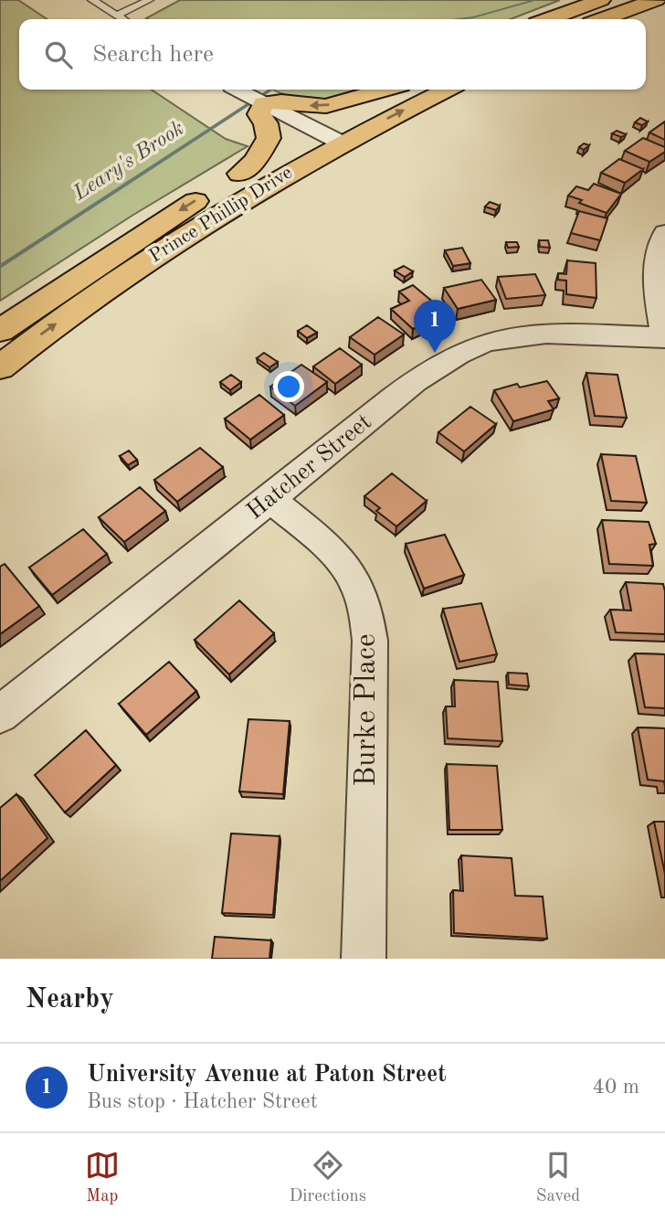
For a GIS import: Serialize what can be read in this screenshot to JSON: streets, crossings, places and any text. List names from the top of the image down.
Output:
{
  "streets": {
    "main road": ["Prince Phillip Drive"],
    "street": ["Hatcher Street", "Burke Place"]
  },
  "crossings": [
    ["Hatcher Street", "Burke Place"]
  ],
  "water": ["Leary's Brook"],
  "page": {
    "search": "Search here",
    "pins": "1",
    "heading": "Nearby",
    "list": [
      {
        "mark": "1",
        "name": "University Avenue at Paton Street",
        "note": "Bus stop · Hatcher Street",
        "value": "40 m"
      }
    ],
    "nav": ["Map", "Directions", "Saved"]
  }
}
